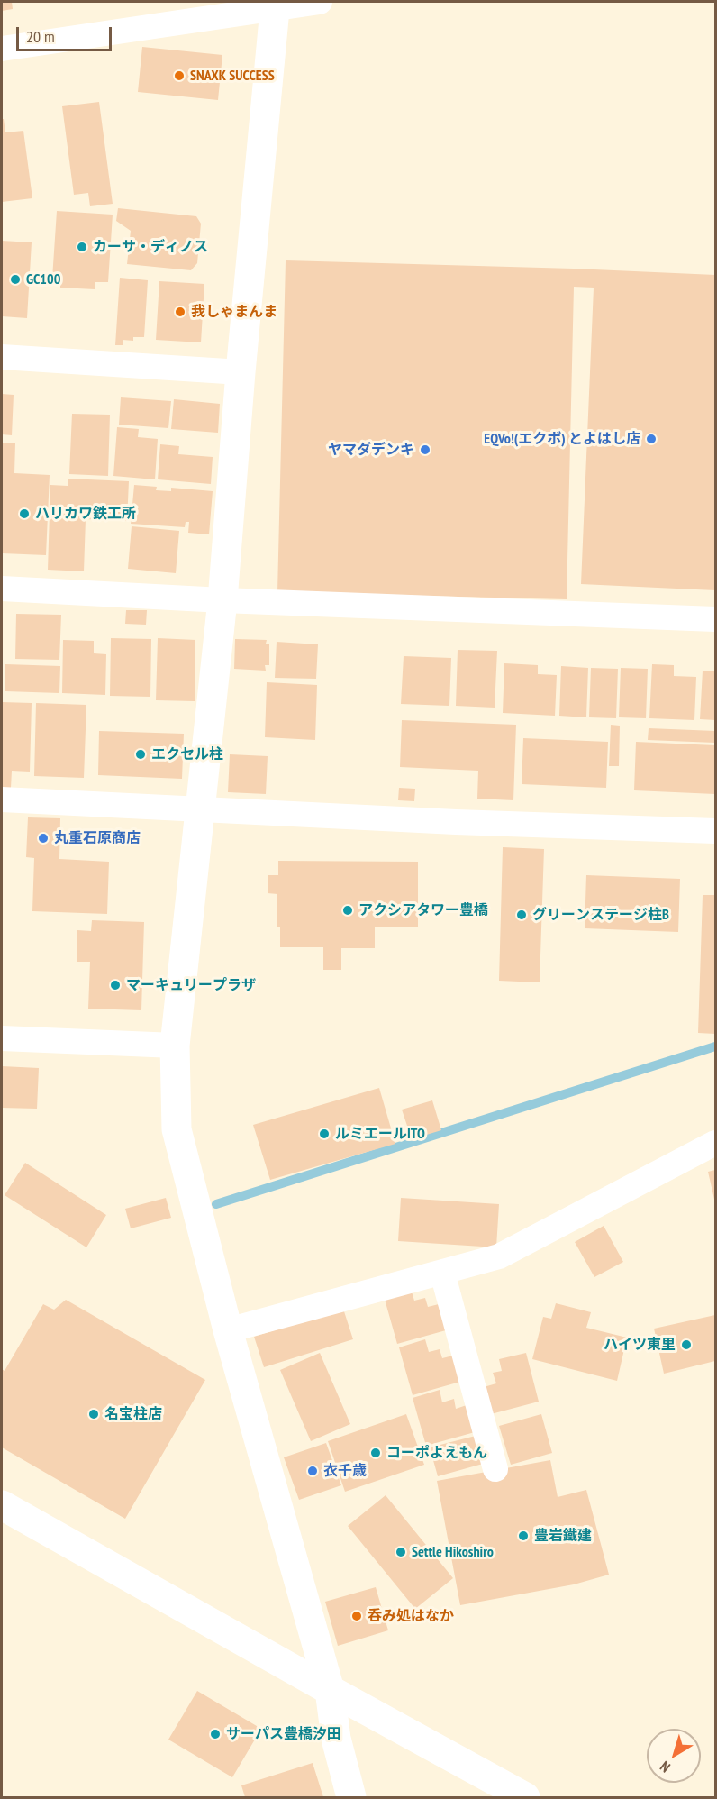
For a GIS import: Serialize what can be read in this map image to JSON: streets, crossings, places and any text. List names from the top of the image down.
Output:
{
  "places": [
    "SNAXK SUCCESS",
    "カーサ・ディノス",
    "GC100",
    "我しゃまんま",
    "EQVo!(エクボ) とよはし店",
    "ヤマダデンキ",
    "ハリカワ鉄工所",
    "エクセル柱",
    "丸重石原商店",
    "アクシアタワー豊橋",
    "グリーンステージ柱B",
    "マーキュリープラザ",
    "ルミエールITO",
    "ハイツ東里",
    "名宝柱店",
    "コーポよえもん",
    "衣千歳",
    "豊岩鐵建",
    "Settle Hikoshiro",
    "呑み処はなか",
    "サーパス豊橋汐田"
  ],
  "scale_bar": "20 m",
  "north": "bottom left"
}
